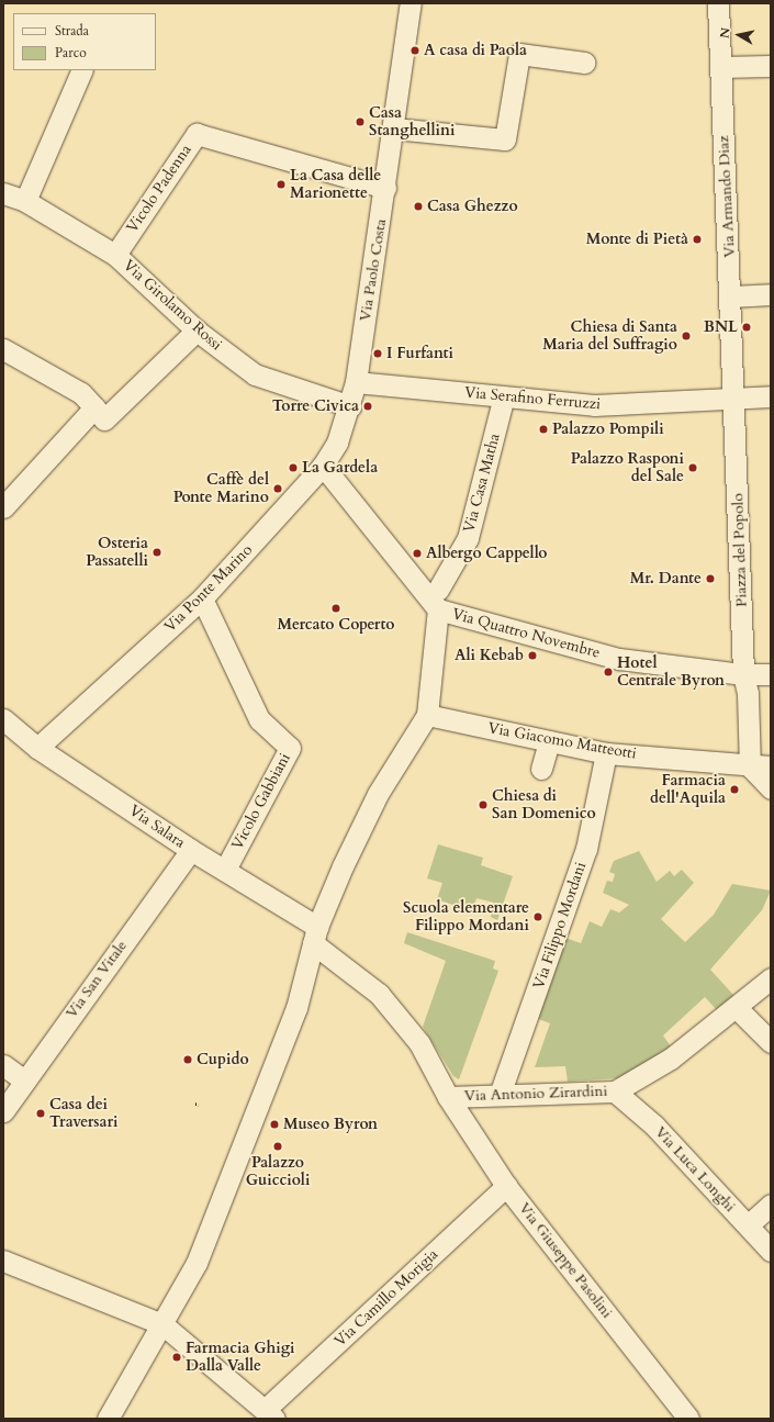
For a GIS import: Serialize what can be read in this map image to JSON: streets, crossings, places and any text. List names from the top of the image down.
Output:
{
  "streets": {
    "street": [
      "Vicolo Padenna",
      "Via Armando Diaz",
      "Via Paolo Costa",
      "Via Girolamo Rossi",
      "Via Serafino Ferruzzi",
      "Via Casa Matha",
      "Piazza del Popolo",
      "Via Ponte Marino",
      "Via Quattro Novembre",
      "Via Giacomo Matteotti",
      "Vicolo Gabbiani",
      "Via Salara",
      "Via Filippo Mordani",
      "Via San Vitale",
      "Via Antonio Zirardini",
      "Via Luca Longhi",
      "Via Giuseppe Pasolini",
      "Via Camillo Morigia"
    ]
  },
  "crossings": [
    ["Vicolo Padenna", "Via Paolo Costa"],
    ["Vicolo Padenna", "Via Girolamo Rossi"],
    ["Via Armando Diaz", "Via Serafino Ferruzzi"],
    ["Via Armando Diaz", "Piazza del Popolo"],
    ["Via Paolo Costa", "Via Girolamo Rossi"],
    ["Via Paolo Costa", "Via Serafino Ferruzzi"],
    ["Via Paolo Costa", "Via Ponte Marino"],
    ["Via Girolamo Rossi", "Via Ponte Marino"],
    ["Via Serafino Ferruzzi", "Via Casa Matha"],
    ["Via Serafino Ferruzzi", "Piazza del Popolo"],
    ["Via Casa Matha", "Via Quattro Novembre"],
    ["Piazza del Popolo", "Via Quattro Novembre"],
    ["Piazza del Popolo", "Via Giacomo Matteotti"],
    ["Via Ponte Marino", "Via Quattro Novembre"],
    ["Via Ponte Marino", "Vicolo Gabbiani"],
    ["Via Ponte Marino", "Via Salara"],
    ["Via Giacomo Matteotti", "Via Filippo Mordani"],
    ["Vicolo Gabbiani", "Via Salara"],
    ["Via Salara", "Via San Vitale"],
    ["Via Salara", "Via Giuseppe Pasolini"],
    ["Via Filippo Mordani", "Via Antonio Zirardini"],
    ["Via Antonio Zirardini", "Via Luca Longhi"],
    ["Via Antonio Zirardini", "Via Giuseppe Pasolini"],
    ["Via Giuseppe Pasolini", "Via Camillo Morigia"]
  ],
  "places": [
    "A casa di Paola",
    "Casa Stanghellini",
    "La Casa delle Marionette",
    "Casa Ghezzo",
    "Monte di Pietà",
    "BNL",
    "Chiesa di Santa Maria del Suffragio",
    "I Furfanti",
    "Torre Civica",
    "Palazzo Pompili",
    "La Gardela",
    "Palazzo Rasponi del Sale",
    "Caffè del Ponte Marino",
    "Osteria Passatelli",
    "Albergo Cappello",
    "Mr. Dante",
    "Mercato Coperto",
    "Ali Kebab",
    "Hotel Centrale Byron",
    "Farmacia dell'Aquila",
    "Chiesa di San Domenico",
    "Scuola elementare Filippo Mordani",
    "Cupido",
    "Casa dei Traversari",
    "Museo Byron",
    "Palazzo Guiccioli",
    "Farmacia Ghigi Dalla Valle"
  ],
  "legend": ["Strada", "Parco"],
  "north": "left"
}
